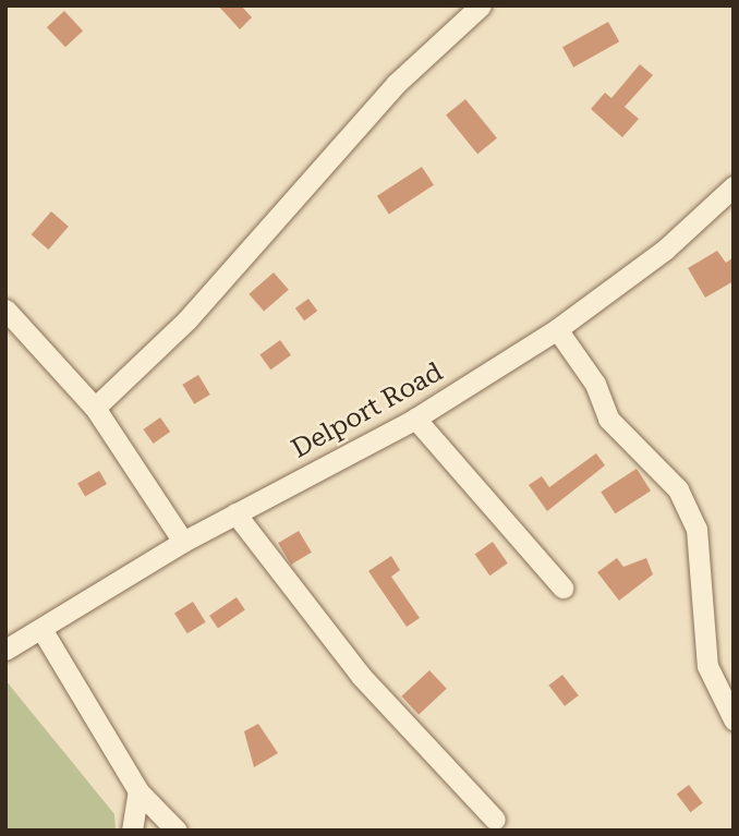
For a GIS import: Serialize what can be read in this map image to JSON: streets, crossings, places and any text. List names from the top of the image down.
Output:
{
  "streets": {
    "street": ["Delport Road"]
  }
}
